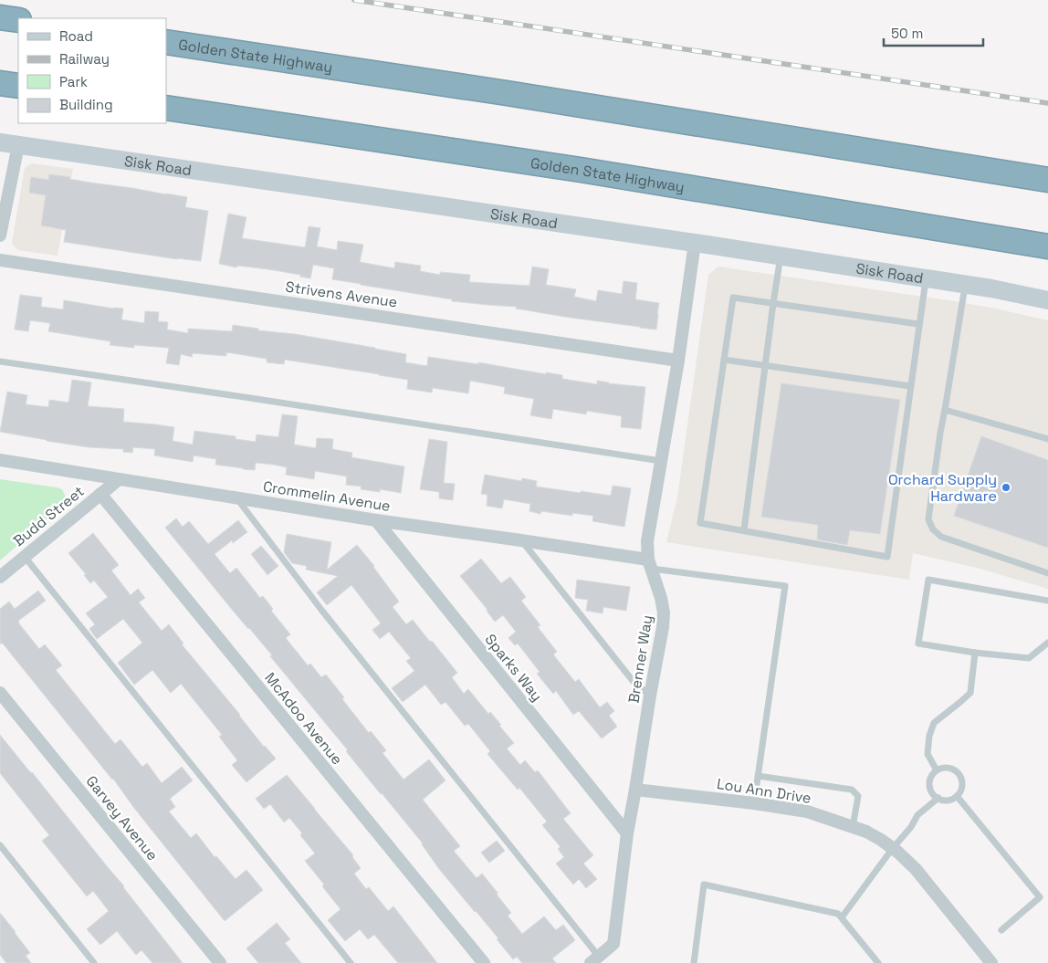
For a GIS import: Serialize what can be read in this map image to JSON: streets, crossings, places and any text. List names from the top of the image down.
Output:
{
  "streets": {
    "highway": ["Golden State Highway"],
    "main road": ["Sisk Road"],
    "street": [
      "Strivens Avenue",
      "Crommelin Avenue",
      "Budd Street",
      "Brenner Way",
      "Sparks Way",
      "McAdoo Avenue",
      "Lou Ann Drive",
      "Garvey Avenue"
    ]
  },
  "crossings": [
    ["Sisk Road", "Brenner Way"],
    ["Strivens Avenue", "Brenner Way"],
    ["Crommelin Avenue", "Budd Street"],
    ["Crommelin Avenue", "Brenner Way"],
    ["Crommelin Avenue", "Sparks Way"],
    ["Budd Street", "McAdoo Avenue"],
    ["Brenner Way", "Sparks Way"],
    ["Brenner Way", "Lou Ann Drive"]
  ],
  "places": ["Orchard Supply Hardware"],
  "legend": [
    "Road",
    "Railway",
    "Park",
    "Building"
  ],
  "scale_bar": "50 m"
}
